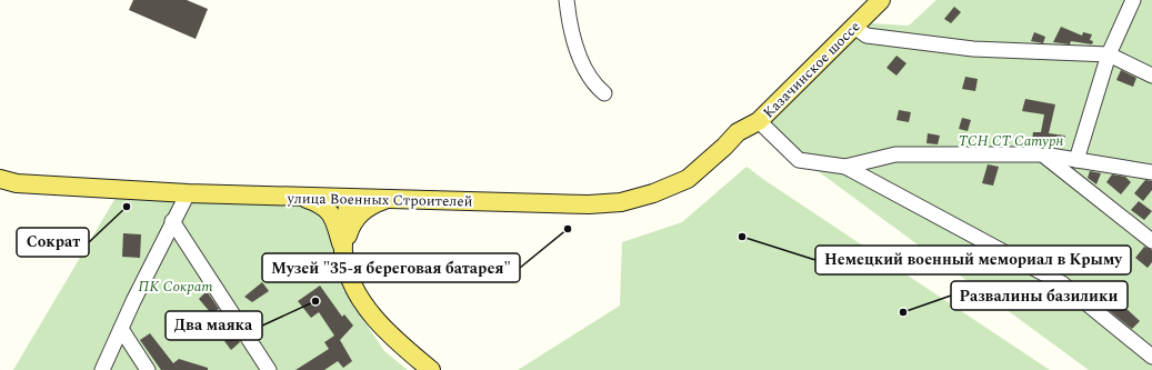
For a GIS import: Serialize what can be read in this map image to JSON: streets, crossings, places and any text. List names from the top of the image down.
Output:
{
  "streets": {
    "main road": ["Казачинское шоссе", "улица Военных Строителей"]
  },
  "crossings": [
    ["Казачинское шоссе", "улица Военных Строителей"]
  ],
  "parks": ["ТСН СТ Сатурн", "ПК Сократ"],
  "places": [
    "Сократ",
    "Музей \"35-я береговая батарея\"",
    "Немецкий военный мемориал в Крыму",
    "Два маяка",
    "Развалины базилики"
  ]
}
